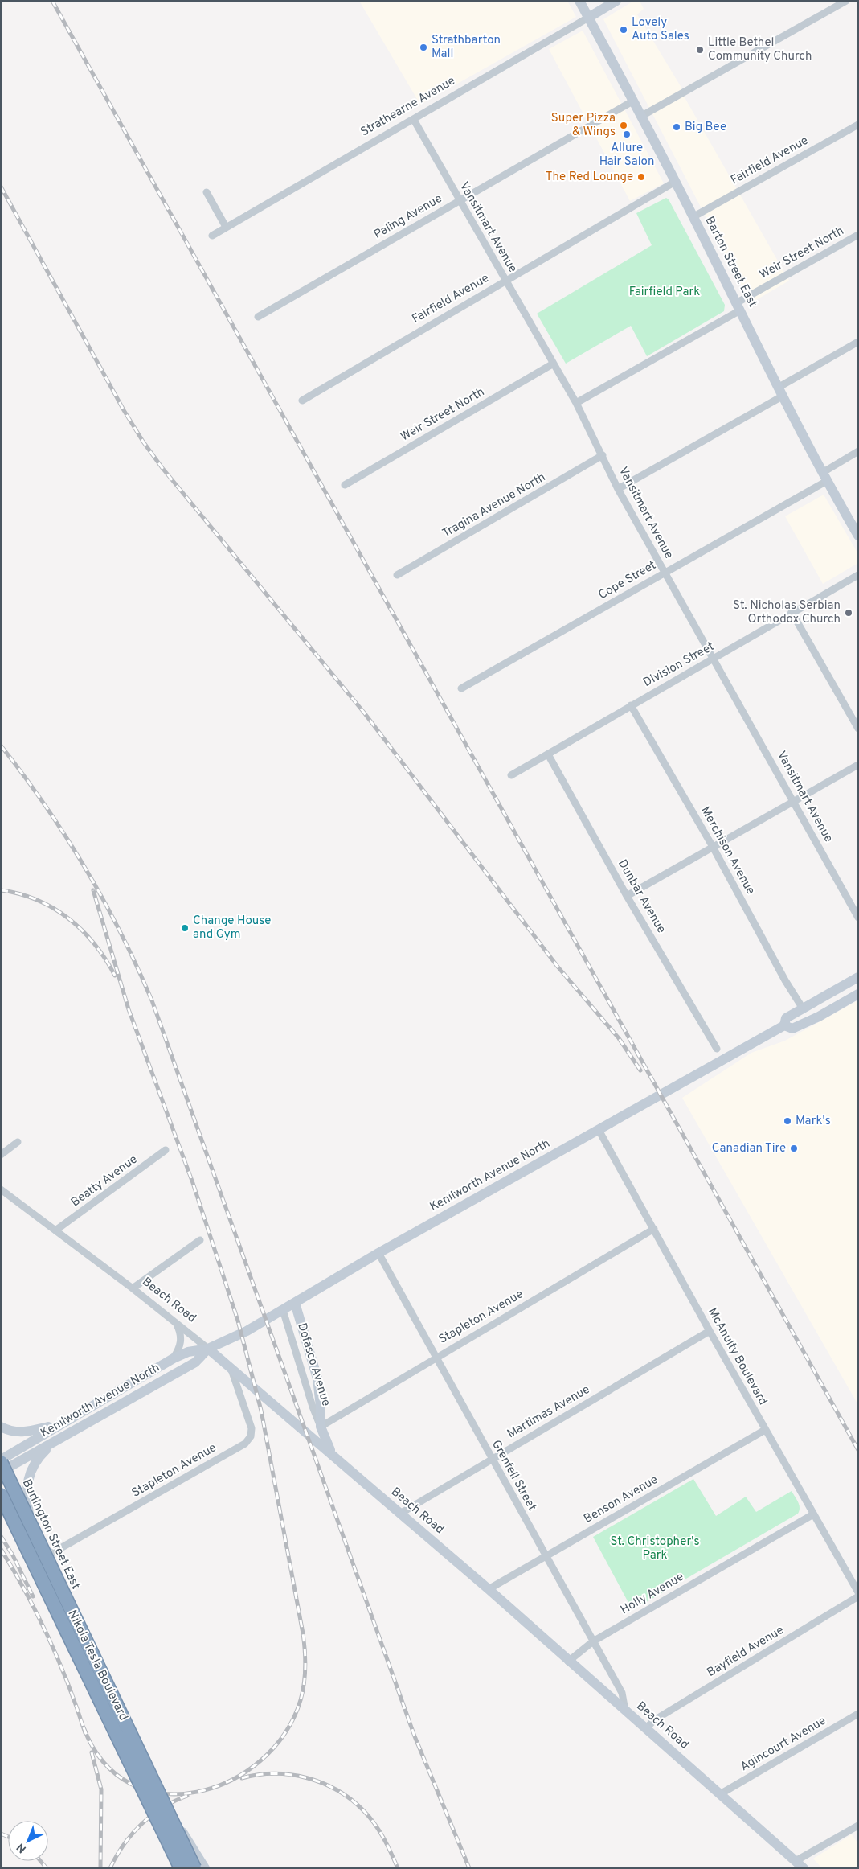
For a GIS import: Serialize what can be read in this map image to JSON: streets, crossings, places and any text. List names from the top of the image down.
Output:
{
  "streets": {
    "highway": ["Nikola Tesla Boulevard"],
    "main road": [
      "Strathearne Avenue",
      "Barton Street East",
      "Kenilworth Avenue North",
      "Beach Road",
      "Dofasco Avenue",
      "Burlington Street East"
    ],
    "street": [
      "Fairfield Avenue",
      "Paling Avenue",
      "Vansitmart Avenue",
      "Weir Street North",
      "Tragina Avenue North",
      "Cope Street",
      "Division Street",
      "Merchison Avenue",
      "Dunbar Avenue",
      "Beatty Avenue",
      "Stapleton Avenue",
      "McAnulty Boulevard",
      "Martimas Avenue",
      "Grenfell Street",
      "Benson Avenue",
      "Holly Avenue",
      "Bayfield Avenue",
      "Agincourt Avenue"
    ]
  },
  "crossings": [
    ["Strathearne Avenue", "Vansitmart Avenue"],
    ["Strathearne Avenue", "Barton Street East"],
    ["Fairfield Avenue", "Vansitmart Avenue"],
    ["Fairfield Avenue", "Barton Street East"],
    ["Paling Avenue", "Vansitmart Avenue"],
    ["Paling Avenue", "Barton Street East"],
    ["Vansitmart Avenue", "Weir Street North"],
    ["Vansitmart Avenue", "Tragina Avenue North"],
    ["Vansitmart Avenue", "Cope Street"],
    ["Vansitmart Avenue", "Division Street"],
    ["Weir Street North", "Barton Street East"],
    ["Barton Street East", "Cope Street"],
    ["Division Street", "Merchison Avenue"],
    ["Division Street", "Dunbar Avenue"],
    ["Merchison Avenue", "Kenilworth Avenue North"],
    ["Kenilworth Avenue North", "Beach Road"],
    ["Kenilworth Avenue North", "McAnulty Boulevard"],
    ["Kenilworth Avenue North", "Dofasco Avenue"],
    ["Kenilworth Avenue North", "Grenfell Street"],
    ["Kenilworth Avenue North", "Burlington Street East"],
    ["Kenilworth Avenue North", "Nikola Tesla Boulevard"],
    ["Beatty Avenue", "Beach Road"],
    ["Beach Road", "Stapleton Avenue"],
    ["Beach Road", "Dofasco Avenue"],
    ["Beach Road", "Martimas Avenue"],
    ["Beach Road", "Grenfell Street"],
    ["Beach Road", "Benson Avenue"],
    ["Beach Road", "Holly Avenue"],
    ["Beach Road", "Bayfield Avenue"],
    ["Beach Road", "Agincourt Avenue"],
    ["Stapleton Avenue", "McAnulty Boulevard"],
    ["Stapleton Avenue", "Dofasco Avenue"],
    ["Stapleton Avenue", "Grenfell Street"],
    ["Stapleton Avenue", "Burlington Street East"],
    ["McAnulty Boulevard", "Martimas Avenue"],
    ["McAnulty Boulevard", "Benson Avenue"],
    ["McAnulty Boulevard", "Holly Avenue"],
    ["Martimas Avenue", "Grenfell Street"],
    ["Grenfell Street", "Benson Avenue"],
    ["Grenfell Street", "Holly Avenue"],
    ["Burlington Street East", "Nikola Tesla Boulevard"]
  ],
  "parks": ["Fairfield Park", "St. Christopher's Park"],
  "places": [
    "Lovely Auto Sales",
    "Strathbarton Mall",
    "Little Bethel Community Church",
    "Super Pizza & Wings",
    "Big Bee",
    "Allure Hair Salon",
    "The Red Lounge",
    "St. Nicholas Serbian Orthodox Church",
    "Change House and Gym",
    "Mark's",
    "Canadian Tire"
  ],
  "north": "bottom left"
}
